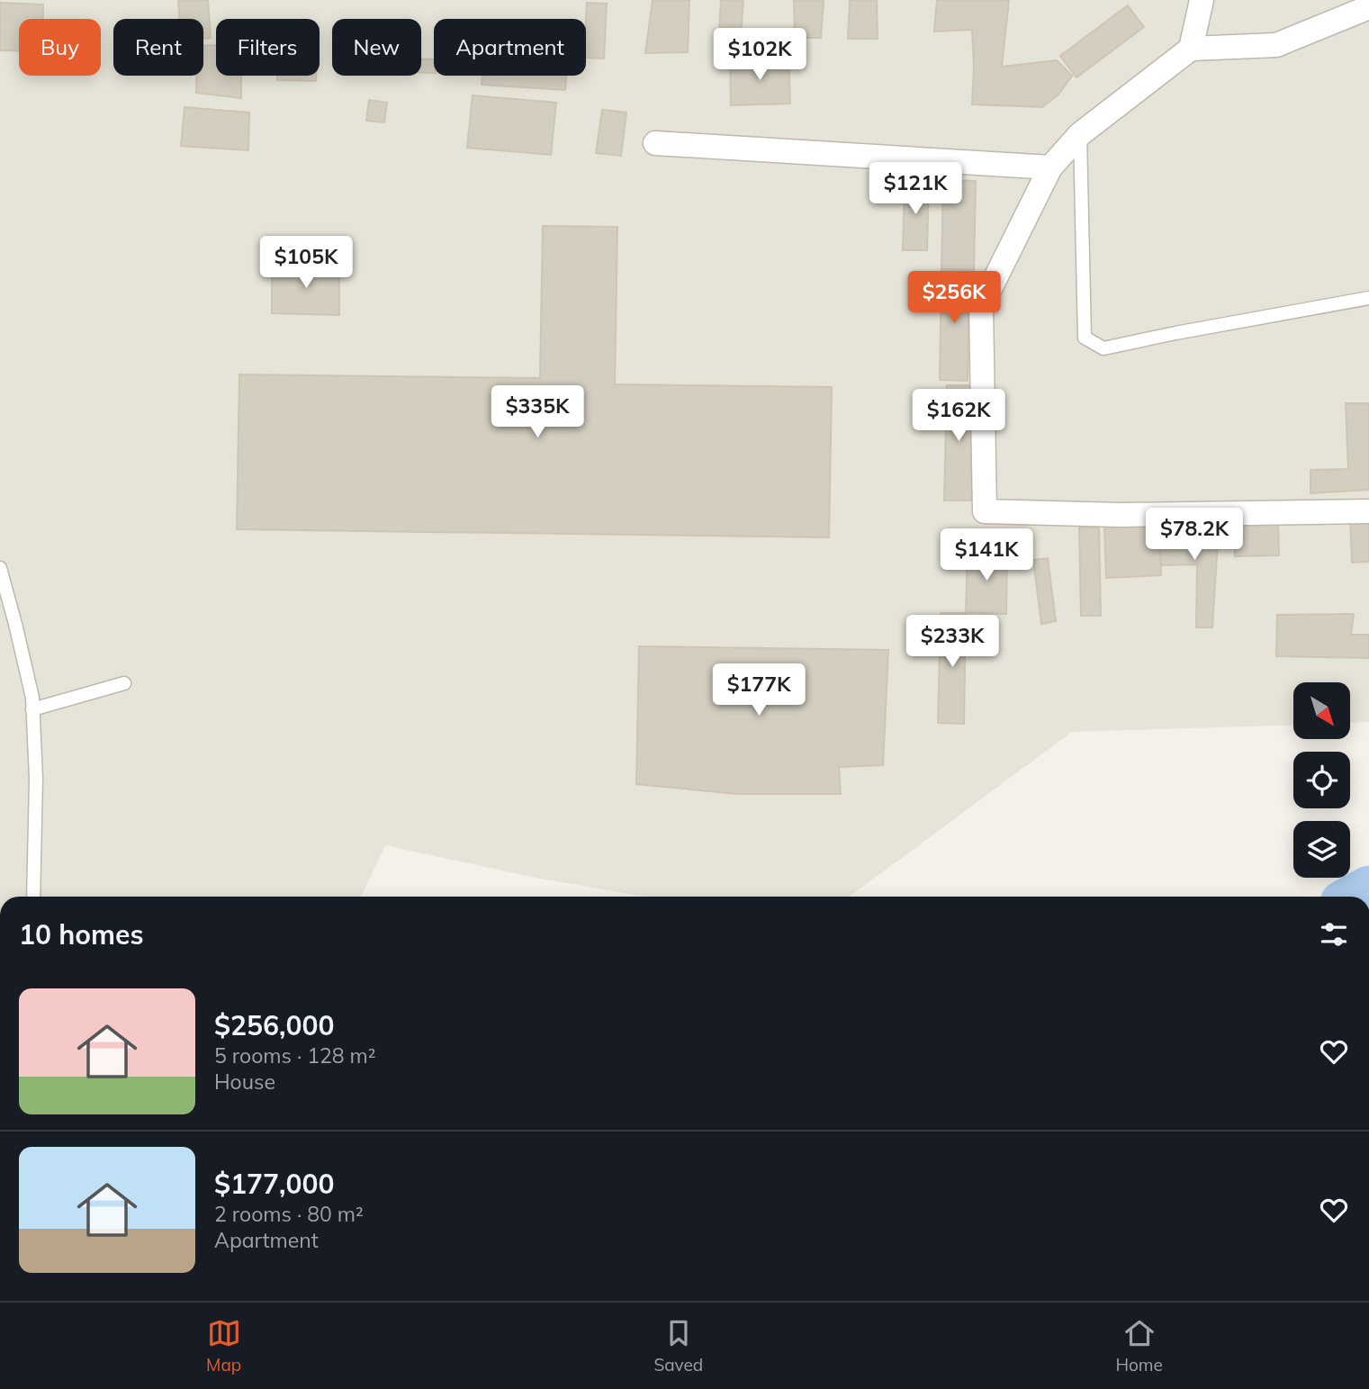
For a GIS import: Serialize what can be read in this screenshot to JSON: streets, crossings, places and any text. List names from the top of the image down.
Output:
{
  "north": "bottom right",
  "page": {
    "chip": [
      "Buy",
      "Rent",
      "Filters",
      "New",
      "Apartment"
    ],
    "price": [
      "$102K",
      "$121K",
      "$105K",
      "$256K",
      "$335K",
      "$162K",
      "$78.2K",
      "$141K",
      "$233K",
      "$177K"
    ],
    "heading": "10 homes",
    "list": [
      {
        "name": "$256,000",
        "note": "5 rooms · 128 m² · House"
      },
      {
        "name": "$177,000",
        "note": "2 rooms · 80 m² · Apartment"
      }
    ],
    "tabs": ["Map", "Saved", "Home"]
  }
}
